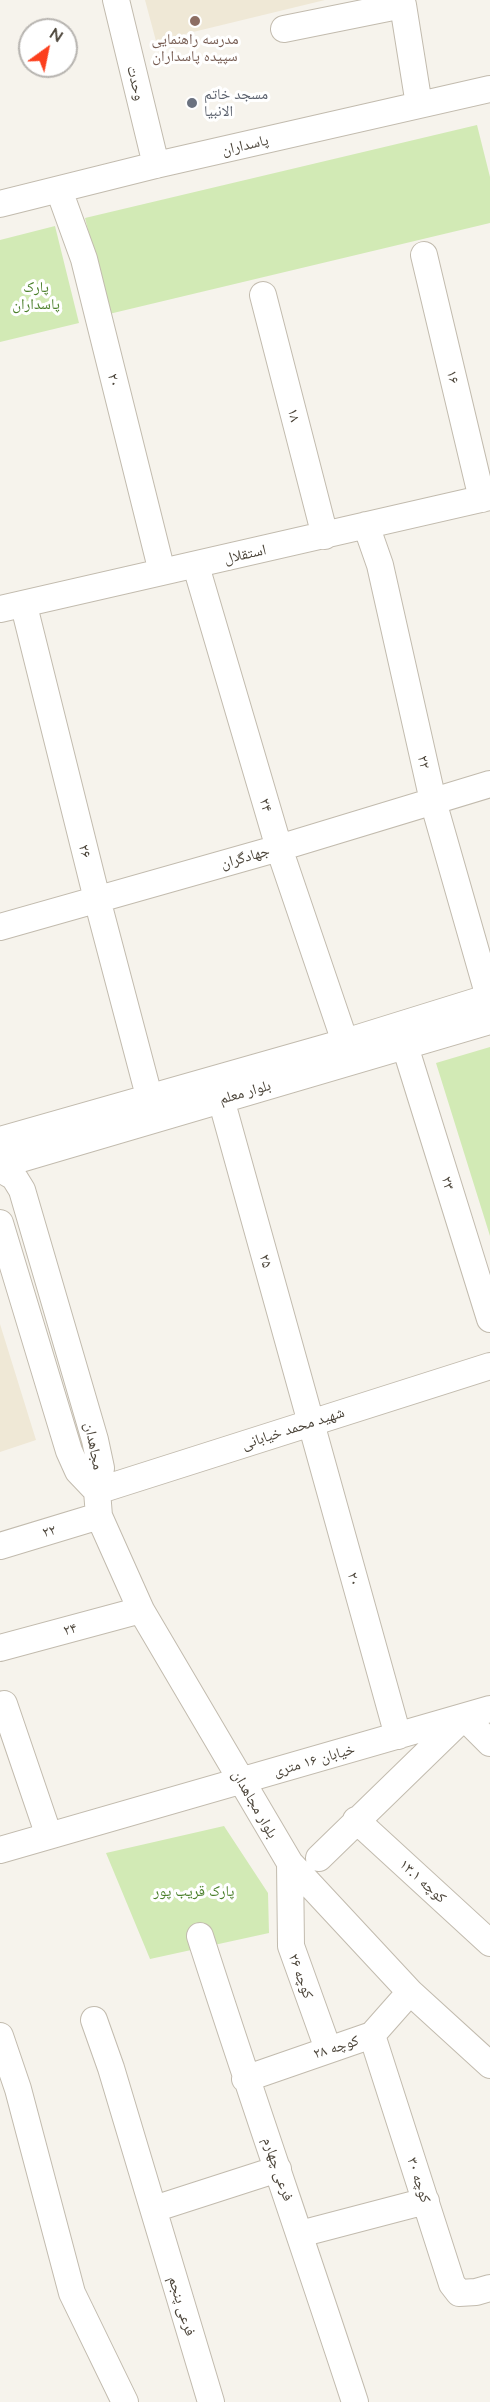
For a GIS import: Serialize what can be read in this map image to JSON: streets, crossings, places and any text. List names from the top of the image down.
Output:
{
  "streets": {
    "street": [
      "وحدت",
      "پاسداران",
      "۱۶",
      "۲۰",
      "۱۸",
      "استقلال",
      "۲۲",
      "۲۴",
      "۲۶",
      "جهادگران",
      "بلوار معلم",
      "۲۳",
      "۲۵",
      "شهید محمد خیابانی",
      "مجاهدان",
      "خیابان ۱۶ متری",
      "بلوار مجاهدان",
      "کوچه ۱۳.۱",
      "کوچه ۲۶",
      "کوچه ۲۸",
      "فرعی چهارم",
      "کوچه ۳۰",
      "فرعی پنجم"
    ]
  },
  "crossings": [
    ["وحدت", "پاسداران"],
    ["پاسداران", "۲۰"],
    ["۱۶", "استقلال"],
    ["۲۰", "استقلال"],
    ["۲۰", "۲۵"],
    ["۲۰", "شهید محمد خیابانی"],
    ["۲۰", "خیابان ۱۶ متری"],
    ["۱۸", "استقلال"],
    ["استقلال", "۲۲"],
    ["استقلال", "۲۴"],
    ["استقلال", "۲۶"],
    ["۲۲", "جهادگران"],
    ["۲۲", "بلوار معلم"],
    ["۲۲", "شهید محمد خیابانی"],
    ["۲۲", "مجاهدان"],
    ["۲۲", "بلوار مجاهدان"],
    ["۲۴", "جهادگران"],
    ["۲۴", "بلوار معلم"],
    ["۲۴", "بلوار مجاهدان"],
    ["۲۶", "جهادگران"],
    ["۲۶", "بلوار معلم"],
    ["بلوار معلم", "۲۳"],
    ["بلوار معلم", "۲۵"],
    ["بلوار معلم", "مجاهدان"],
    ["۲۵", "شهید محمد خیابانی"],
    ["شهید محمد خیابانی", "مجاهدان"],
    ["شهید محمد خیابانی", "بلوار مجاهدان"],
    ["مجاهدان", "بلوار مجاهدان"],
    ["خیابان ۱۶ متری", "بلوار مجاهدان"],
    ["بلوار مجاهدان", "کوچه ۲۶"],
    ["بلوار مجاهدان", "کوچه ۲۸"],
    ["کوچه ۲۶", "کوچه ۲۸"],
    ["کوچه ۲۸", "فرعی چهارم"],
    ["کوچه ۲۸", "کوچه ۳۰"]
  ],
  "parks": ["پارک پاسداران", "پارک قریب پور"],
  "places": ["مدرسه راهنمایی سپیده پاسداران", "مسجد خاتم الانبیا"],
  "north": "top right"
}
